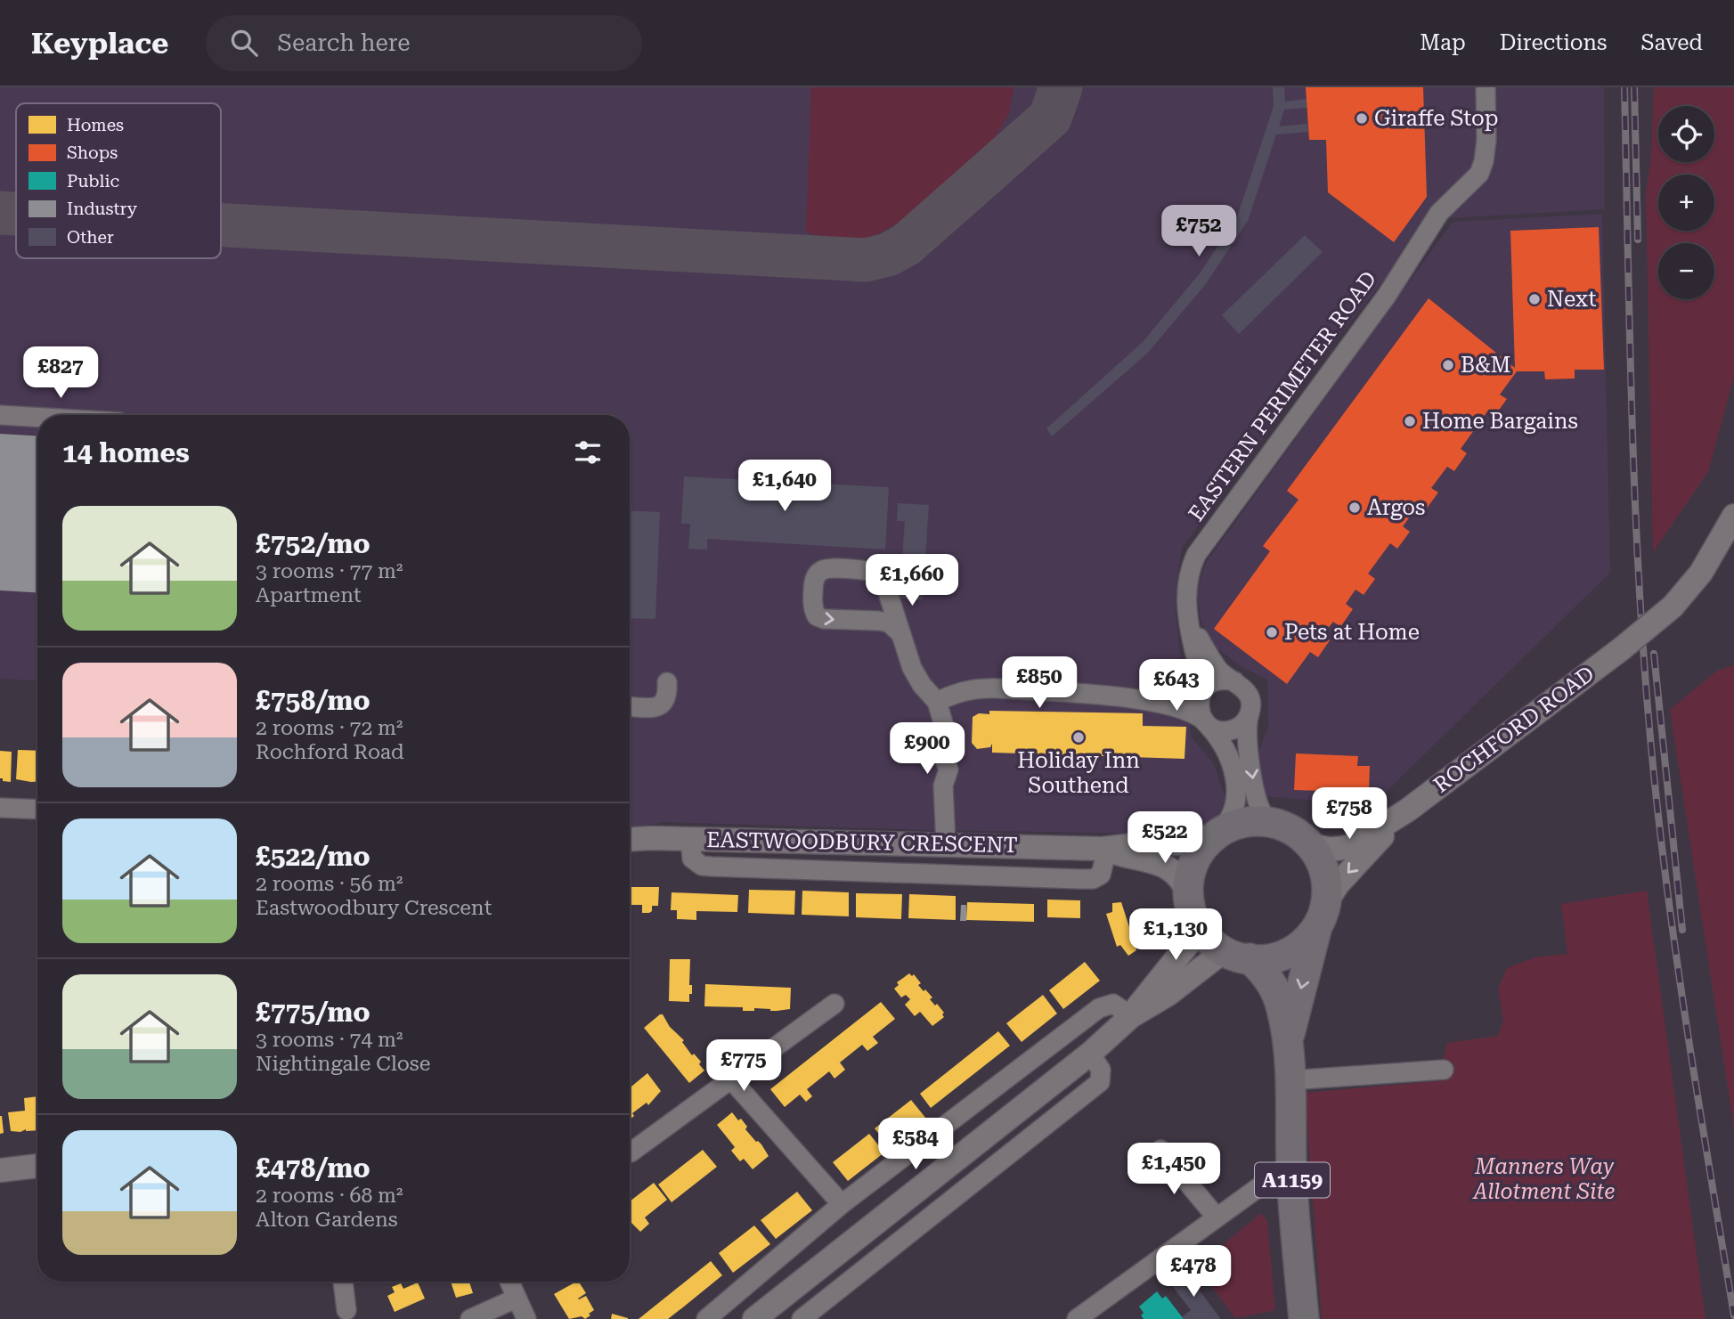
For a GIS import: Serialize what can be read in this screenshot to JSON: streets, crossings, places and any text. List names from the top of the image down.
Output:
{
  "streets": {
    "main road": ["A1159"],
    "street": ["EASTERN PERIMETER ROAD", "ROCHFORD ROAD", "EASTWOODBURY CRESCENT"]
  },
  "crossings": [
    ["ROCHFORD ROAD", "EASTWOODBURY CRESCENT"],
    ["ROCHFORD ROAD", "A1159"],
    ["EASTWOODBURY CRESCENT", "A1159"]
  ],
  "parks": ["Manners Way Allotment Site"],
  "places": [
    "Giraffe Stop",
    "Next",
    "B&M",
    "Home Bargains",
    "Argos",
    "Pets at Home",
    "Holiday Inn Southend"
  ],
  "legend": [
    "Homes",
    "Shops",
    "Public",
    "Industry",
    "Other"
  ],
  "page": {
    "header": "Keyplace",
    "search": "Search here",
    "nav": ["Map", "Directions", "Saved"],
    "map_buttons": ["+", "−"],
    "price": [
      "£752",
      "£827",
      "£1,640",
      "£1,660",
      "£850",
      "£643",
      "£900",
      "£758",
      "£522",
      "£1,130",
      "£775",
      "£584",
      "£1,450",
      "£478"
    ],
    "heading": "14 homes",
    "list": [
      {
        "name": "£752/mo",
        "note": "3 rooms · 77 m² · Apartment"
      },
      {
        "name": "£758/mo",
        "note": "2 rooms · 72 m² · Rochford Road"
      },
      {
        "name": "£522/mo",
        "note": "2 rooms · 56 m² · Eastwoodbury Crescent"
      },
      {
        "name": "£775/mo",
        "note": "3 rooms · 74 m² · Nightingale Close"
      },
      {
        "name": "£478/mo",
        "note": "2 rooms · 68 m² · Alton Gardens"
      }
    ]
  }
}
